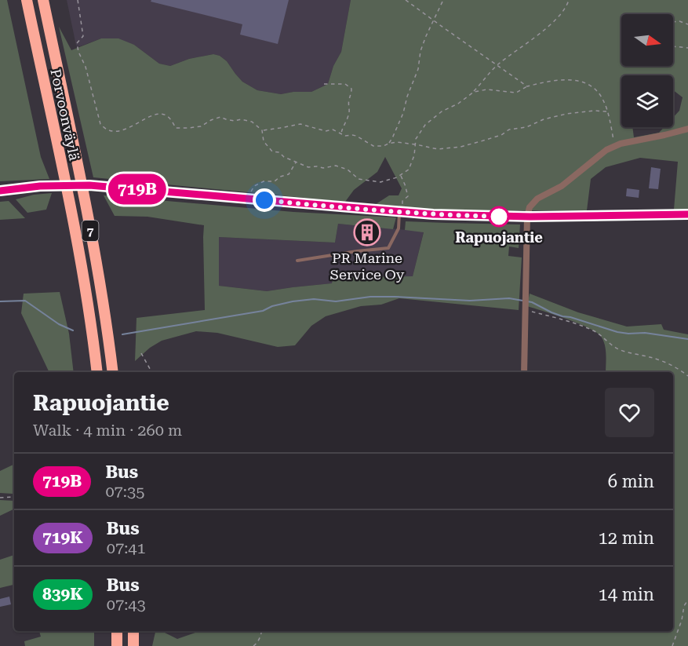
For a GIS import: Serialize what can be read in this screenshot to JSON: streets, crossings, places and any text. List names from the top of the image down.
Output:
{
  "streets": {
    "highway": ["Porvoonväylä", "7"]
  },
  "places": {
    "other": ["Rapuojantie"],
    "building": ["PR Marine Service Oy"]
  },
  "lines": ["bus line 719B"],
  "north": "right",
  "page": {
    "on_map": "719B",
    "heading": ["Rapuojantie", "Walk · 4 min · 260 m"],
    "list": [
      {
        "mark": "719B",
        "name": "Bus",
        "note": "07:35",
        "value": "6 min"
      },
      {
        "mark": "719K",
        "name": "Bus",
        "note": "07:41",
        "value": "12 min"
      },
      {
        "mark": "839K",
        "name": "Bus",
        "note": "07:43",
        "value": "14 min"
      }
    ]
  }
}
